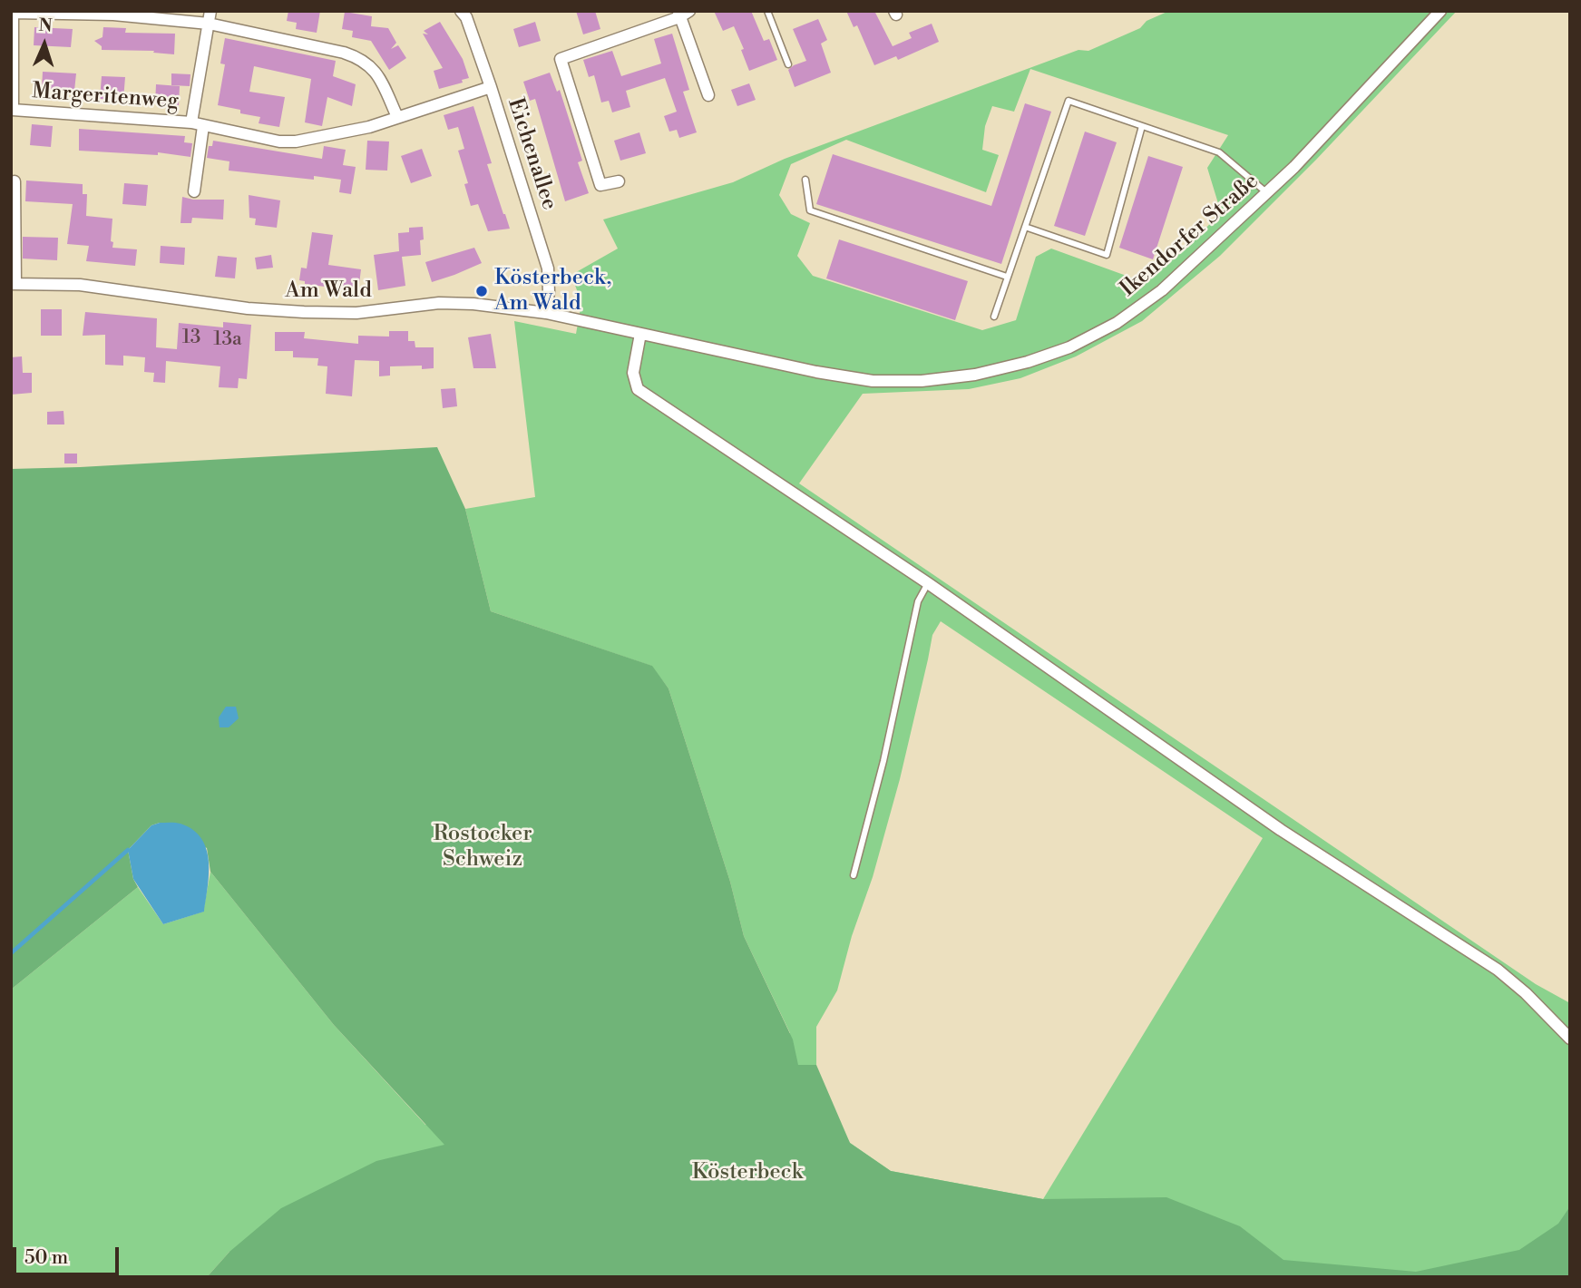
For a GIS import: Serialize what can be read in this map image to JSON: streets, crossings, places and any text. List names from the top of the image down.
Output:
{
  "streets": {
    "street": [
      "Margeritenweg",
      "Eichenallee",
      "Ikendorfer Straße",
      "Am Wald"
    ]
  },
  "crossings": [
    ["Eichenallee", "Am Wald"],
    ["Ikendorfer Straße", "Am Wald"]
  ],
  "parks": ["Rostocker Schweiz", "Kösterbeck"],
  "places": ["Kösterbeck, Am Wald"],
  "house_numbers": ["13", "13a"],
  "scale_bar": "50 m",
  "north": "top"
}
